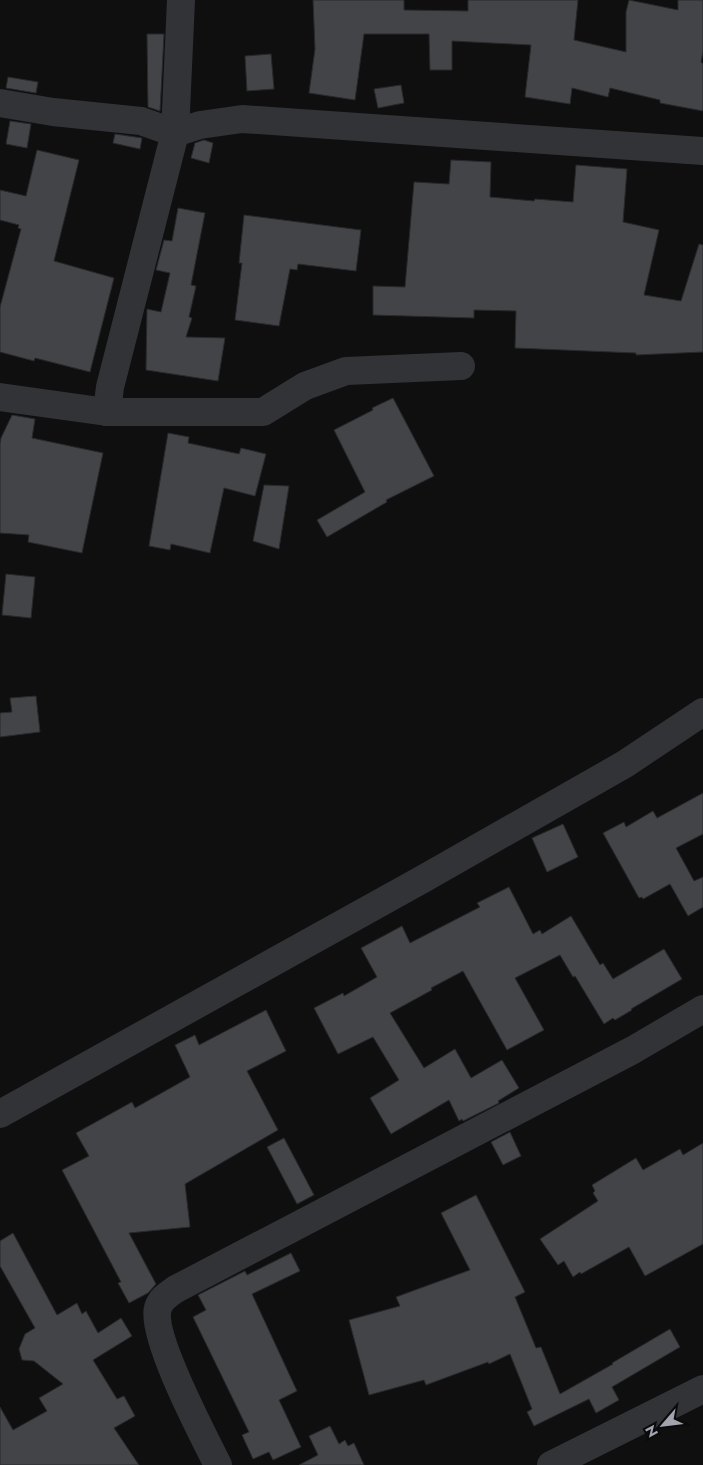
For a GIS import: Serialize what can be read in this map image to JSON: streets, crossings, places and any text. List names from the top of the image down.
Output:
{
  "north": "bottom left"
}
